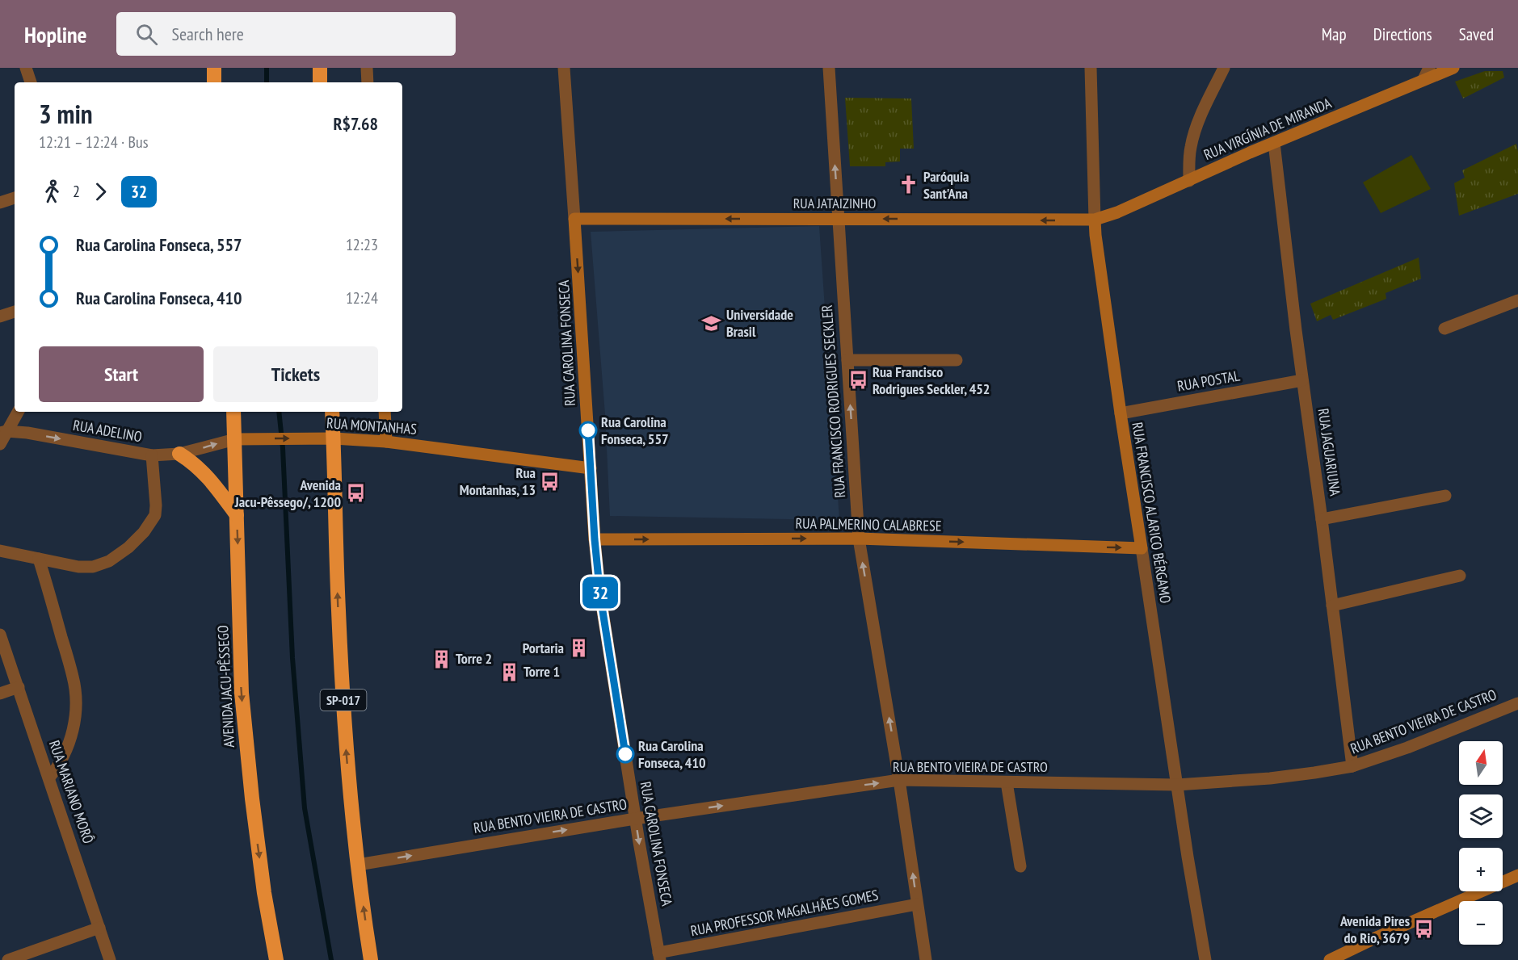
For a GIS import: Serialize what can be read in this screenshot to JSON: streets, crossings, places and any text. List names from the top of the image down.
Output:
{
  "streets": {
    "highway": ["AVENIDA JACU-PÊSSEGO", "SP-017"],
    "street": [
      "RUA VIRGÍNIA DE MIRANDA",
      "RUA JATAIZINHO",
      "RUA CAROLINA FONSECA",
      "RUA POSTAL",
      "RUA FRANCISCO RODRIGUES SECKLER",
      "RUA MONTANHAS",
      "RUA ADELINO",
      "RUA JAGUARIUNA",
      "RUA FRANCISCO ALARICO BÉRGAMO",
      "RUA PALMERINO CALABRESE",
      "RUA BENTO VIEIRA DE CASTRO",
      "RUA MARIANO MORÔ",
      "RUA PROFESSOR MAGALHÃES GOMES"
    ]
  },
  "crossings": [
    ["RUA VIRGÍNIA DE MIRANDA", "RUA JATAIZINHO"],
    ["RUA VIRGÍNIA DE MIRANDA", "RUA JAGUARIUNA"],
    ["RUA VIRGÍNIA DE MIRANDA", "RUA FRANCISCO ALARICO BÉRGAMO"],
    ["RUA JATAIZINHO", "RUA CAROLINA FONSECA"],
    ["RUA JATAIZINHO", "RUA FRANCISCO RODRIGUES SECKLER"],
    ["RUA JATAIZINHO", "RUA FRANCISCO ALARICO BÉRGAMO"],
    ["RUA CAROLINA FONSECA", "RUA MONTANHAS"],
    ["RUA CAROLINA FONSECA", "RUA PALMERINO CALABRESE"],
    ["RUA CAROLINA FONSECA", "RUA BENTO VIEIRA DE CASTRO"],
    ["RUA CAROLINA FONSECA", "RUA PROFESSOR MAGALHÃES GOMES"],
    ["RUA POSTAL", "RUA JAGUARIUNA"],
    ["RUA POSTAL", "RUA FRANCISCO ALARICO BÉRGAMO"],
    ["RUA FRANCISCO RODRIGUES SECKLER", "RUA PALMERINO CALABRESE"],
    ["RUA FRANCISCO RODRIGUES SECKLER", "RUA BENTO VIEIRA DE CASTRO"],
    ["RUA FRANCISCO RODRIGUES SECKLER", "RUA PROFESSOR MAGALHÃES GOMES"],
    ["RUA MONTANHAS", "RUA ADELINO"],
    ["RUA MONTANHAS", "AVENIDA JACU-PÊSSEGO"],
    ["RUA MONTANHAS", "SP-017"],
    ["RUA JAGUARIUNA", "RUA BENTO VIEIRA DE CASTRO"],
    ["RUA FRANCISCO ALARICO BÉRGAMO", "RUA PALMERINO CALABRESE"],
    ["RUA FRANCISCO ALARICO BÉRGAMO", "RUA BENTO VIEIRA DE CASTRO"],
    ["SP-017", "RUA BENTO VIEIRA DE CASTRO"]
  ],
  "one_way": [
    "RUA JATAIZINHO",
    "RUA CAROLINA FONSECA",
    "RUA FRANCISCO RODRIGUES SECKLER",
    "RUA MONTANHAS",
    "RUA ADELINO",
    "RUA PALMERINO CALABRESE",
    "RUA BENTO VIEIRA DE CASTRO"
  ],
  "places": {
    "church": ["Paróquia Sant'Ana"],
    "school or university": ["Universidade Brasil"],
    "bus stop": [
      "Rua Francisco Rodrigues Seckler, 452",
      "Rua Montanhas, 13",
      "Avenida Jacu-Pêssego/, 1200",
      "Avenida Pires do Rio, 3679"
    ],
    "other": ["Rua Carolina Fonseca, 557", "Rua Carolina Fonseca, 410"],
    "building": ["Portaria", "Torre 2", "Torre 1"]
  },
  "lines": ["bus line 32"],
  "north": "top",
  "page": {
    "header": "Hopline",
    "search": "Search here",
    "nav": ["Map", "Directions", "Saved"],
    "on_map": "32",
    "heading": ["3 min", "12:21 – 12:24 · Bus", "R$7.68"],
    "legs": ["2", "32"],
    "list": [
      {
        "name": "Rua Carolina Fonseca, 557",
        "value": "12:23"
      },
      {
        "name": "Rua Carolina Fonseca, 410",
        "value": "12:24"
      }
    ],
    "buttons": ["Start", "Tickets"],
    "map_buttons": ["+", "−"]
  }
}
